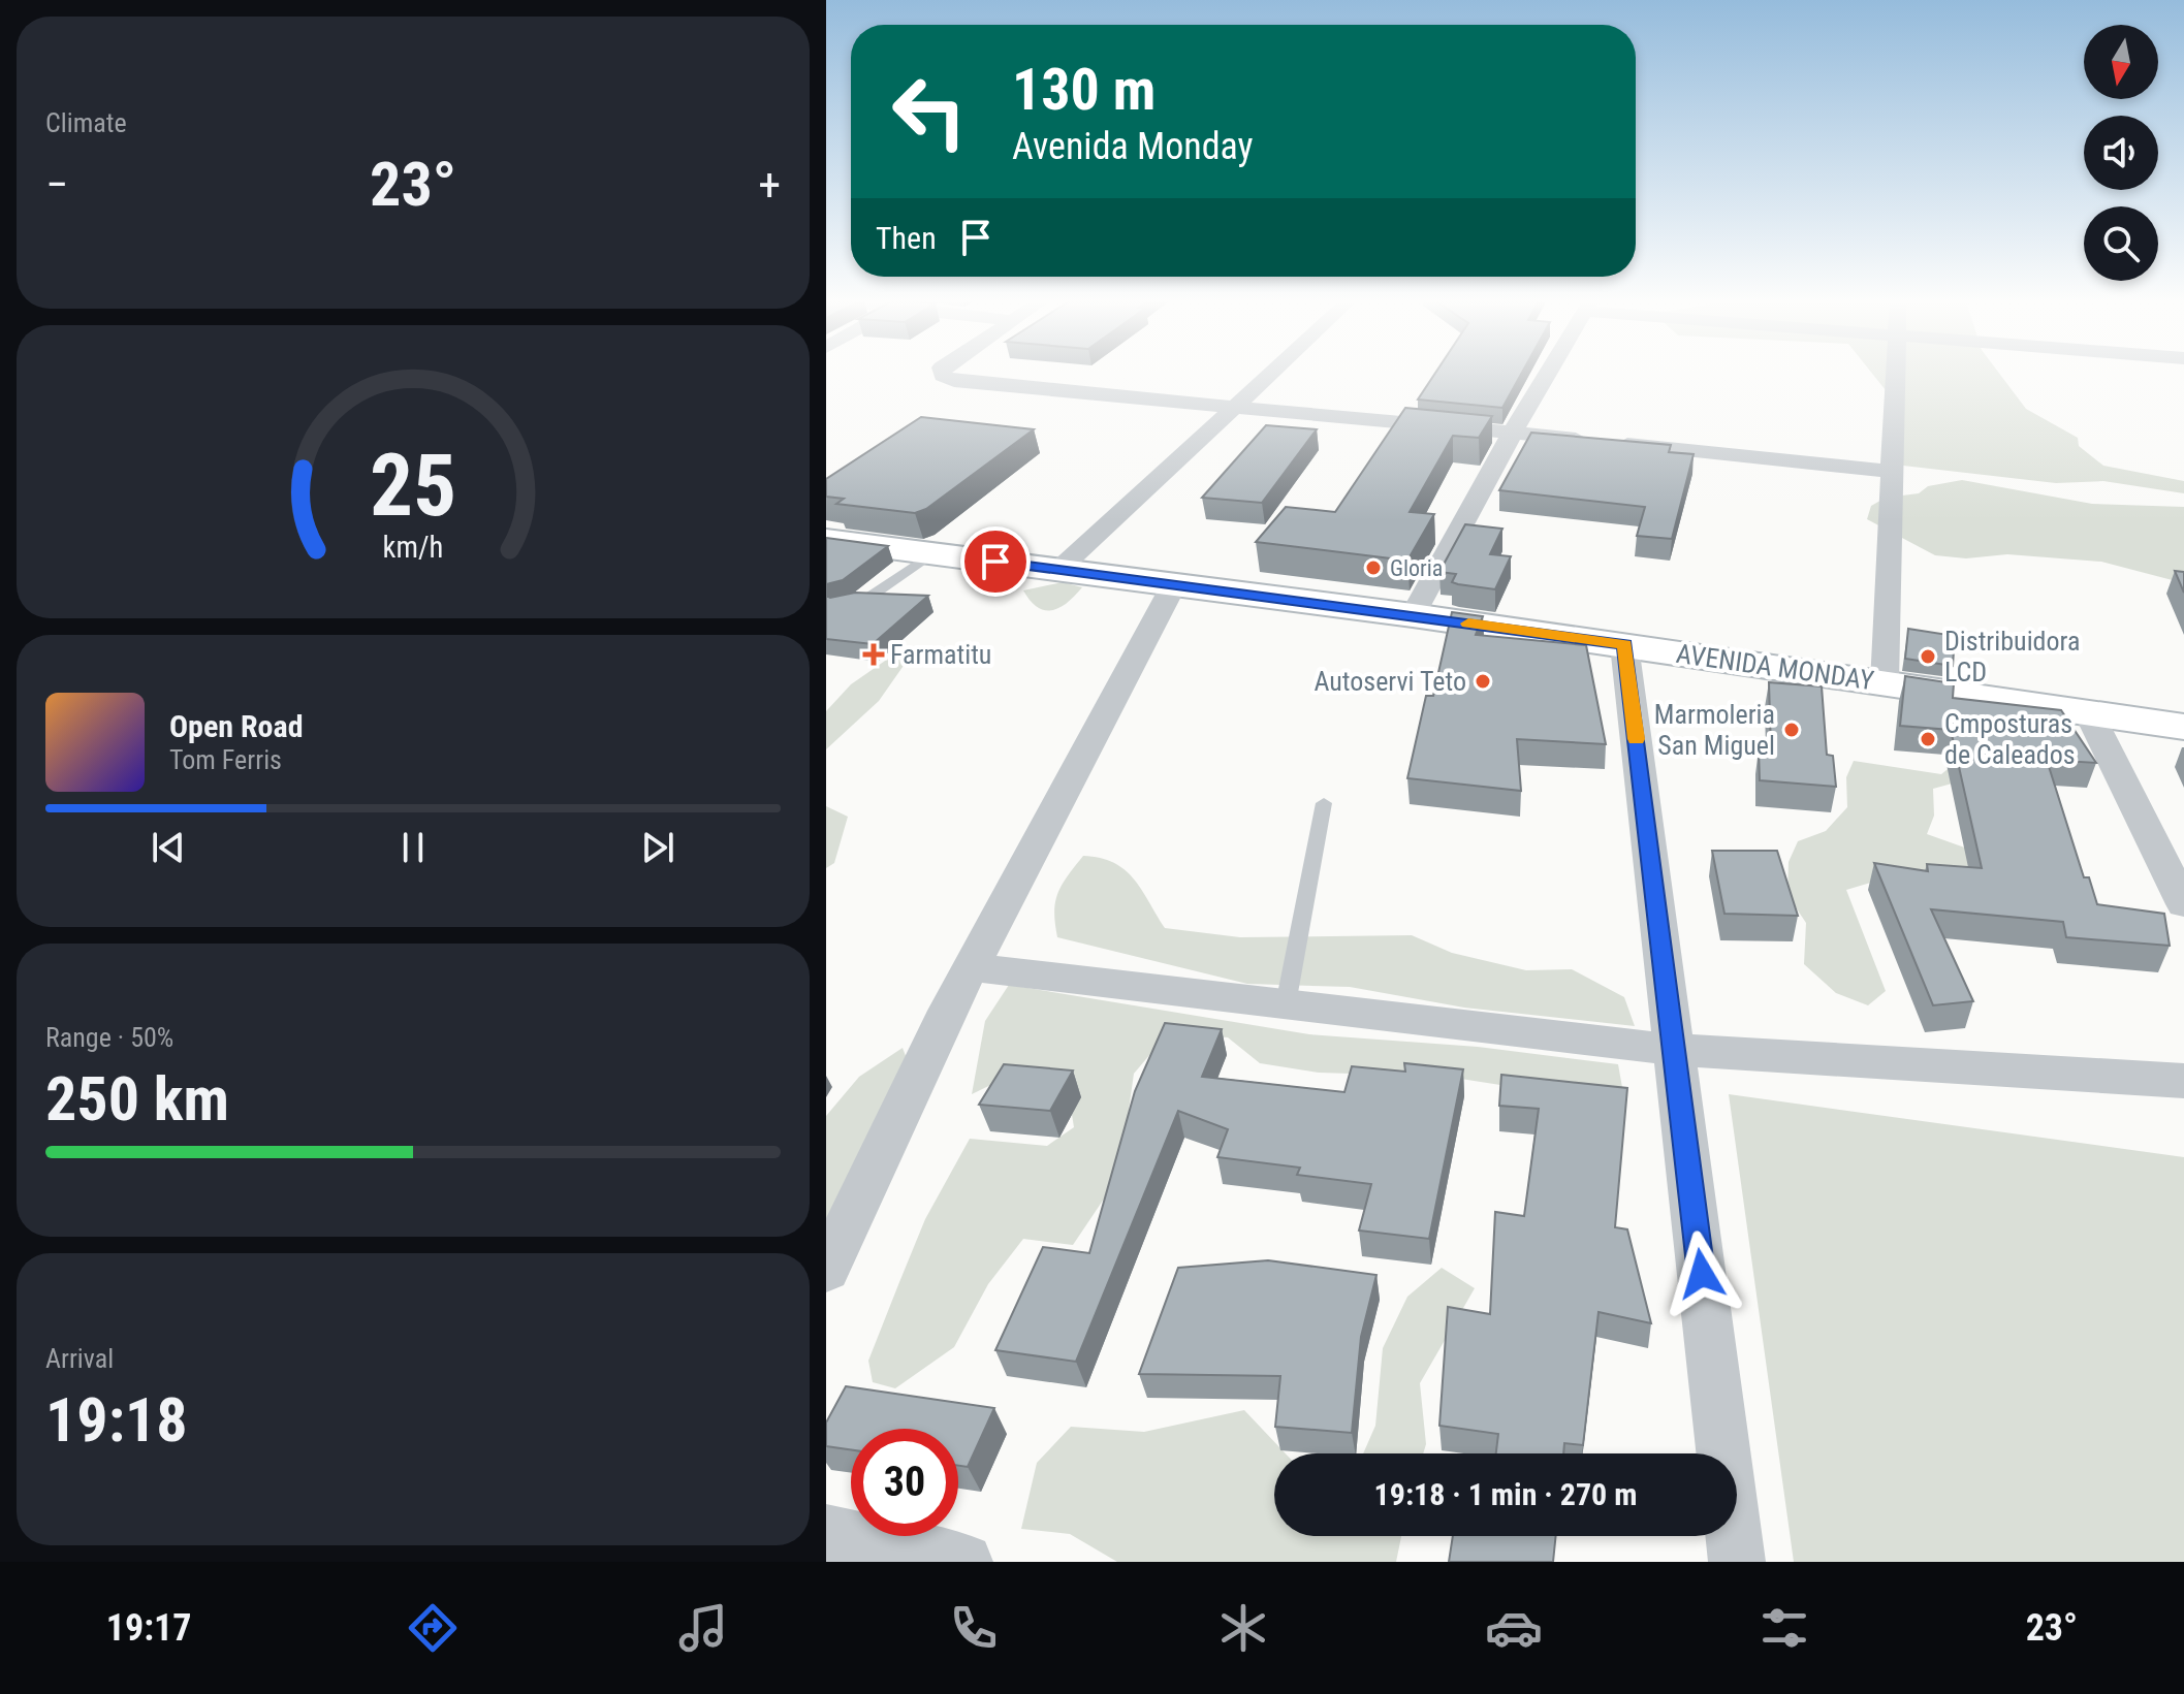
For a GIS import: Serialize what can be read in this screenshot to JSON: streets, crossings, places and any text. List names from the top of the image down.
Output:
{
  "streets": {
    "main road": ["AVENIDA MONDAY"]
  },
  "places": {
    "other": [
      "Gloria",
      "Distribuidora LCD",
      "Autoservi Teto",
      "Marmoleria San Miguel",
      "Cmposturas de Caleados"
    ],
    "health": ["Farmatitu"]
  },
  "north": "bottom",
  "page": {
    "tile": [
      "Climate",
      ["Range · 50%", "250 km"],
      ["Arrival", "19:18"]
    ],
    "turn": ["130 m", "Avenida Monday"],
    "heat": ["−", "23°", "+"],
    "then": "Then",
    "song": ["Open Road", "Tom Ferris"],
    "limit": "30",
    "trip": "19:18 · 1 min · 270 m",
    "tabs": ["19:17", "23°"],
    "gauge": ["25", "km/h"]
  }
}
